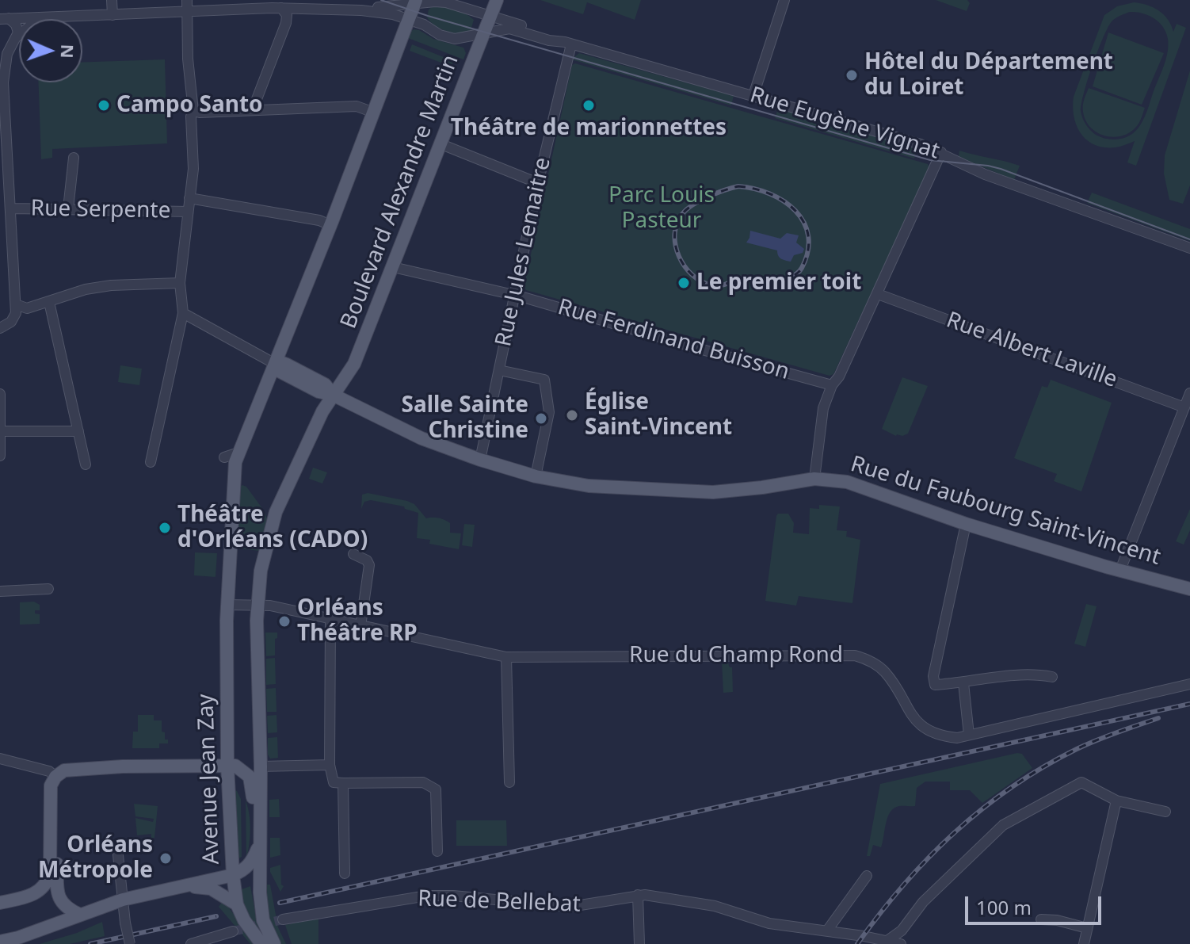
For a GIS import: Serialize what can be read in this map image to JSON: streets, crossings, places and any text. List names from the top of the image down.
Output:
{
  "streets": {
    "main road": ["Boulevard Alexandre Martin", "Rue du Faubourg Saint-Vincent", "Avenue Jean Zay"],
    "street": [
      "Rue Eugène Vignat",
      "Rue Serpente",
      "Rue Jules Lemaitre",
      "Rue Ferdinand Buisson",
      "Rue Albert Laville",
      "Rue du Champ Rond",
      "Rue de Bellebat"
    ]
  },
  "crossings": [
    ["Rue Eugène Vignat", "Boulevard Alexandre Martin"],
    ["Rue Eugène Vignat", "Rue Jules Lemaitre"],
    ["Boulevard Alexandre Martin", "Rue Ferdinand Buisson"],
    ["Boulevard Alexandre Martin", "Rue du Faubourg Saint-Vincent"],
    ["Boulevard Alexandre Martin", "Rue du Champ Rond"],
    ["Rue Jules Lemaitre", "Rue Ferdinand Buisson"],
    ["Rue Jules Lemaitre", "Rue du Faubourg Saint-Vincent"],
    ["Rue du Faubourg Saint-Vincent", "Avenue Jean Zay"],
    ["Rue du Champ Rond", "Avenue Jean Zay"]
  ],
  "parks": ["Parc Louis Pasteur"],
  "places": [
    "Hôtel du Département du Loiret",
    "Campo Santo",
    "Théâtre de marionnettes",
    "Le premier toit",
    "Église Saint-Vincent",
    "Salle Sainte Christine",
    "Théâtre d'Orléans (CADO)",
    "Orléans Théâtre RP",
    "Orléans Métropole"
  ],
  "scale_bar": "100 m",
  "north": "right"
}
